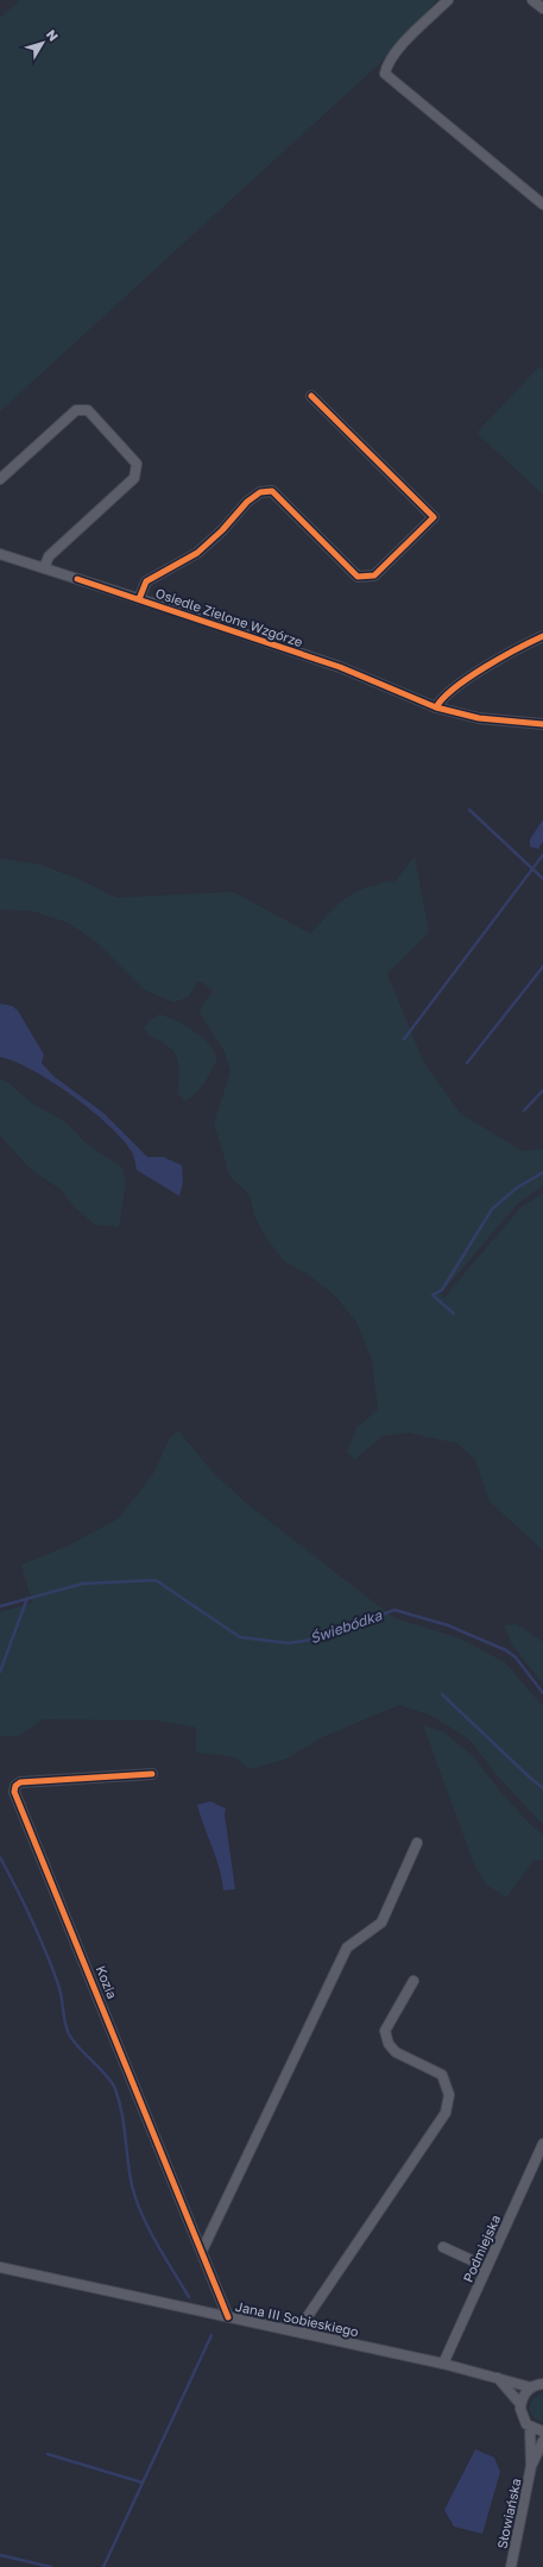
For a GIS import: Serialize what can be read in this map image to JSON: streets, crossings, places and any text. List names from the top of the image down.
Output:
{
  "streets": {
    "street": [
      "Osiedle Zielone Wzgórze",
      "Kozia",
      "Podmiejska",
      "Jana III Sobieskiego",
      "Słowiańska"
    ]
  },
  "crossings": [
    ["Kozia", "Jana III Sobieskiego"],
    ["Podmiejska", "Jana III Sobieskiego"]
  ],
  "water": ["Świebódka"],
  "north": "top right"
}
